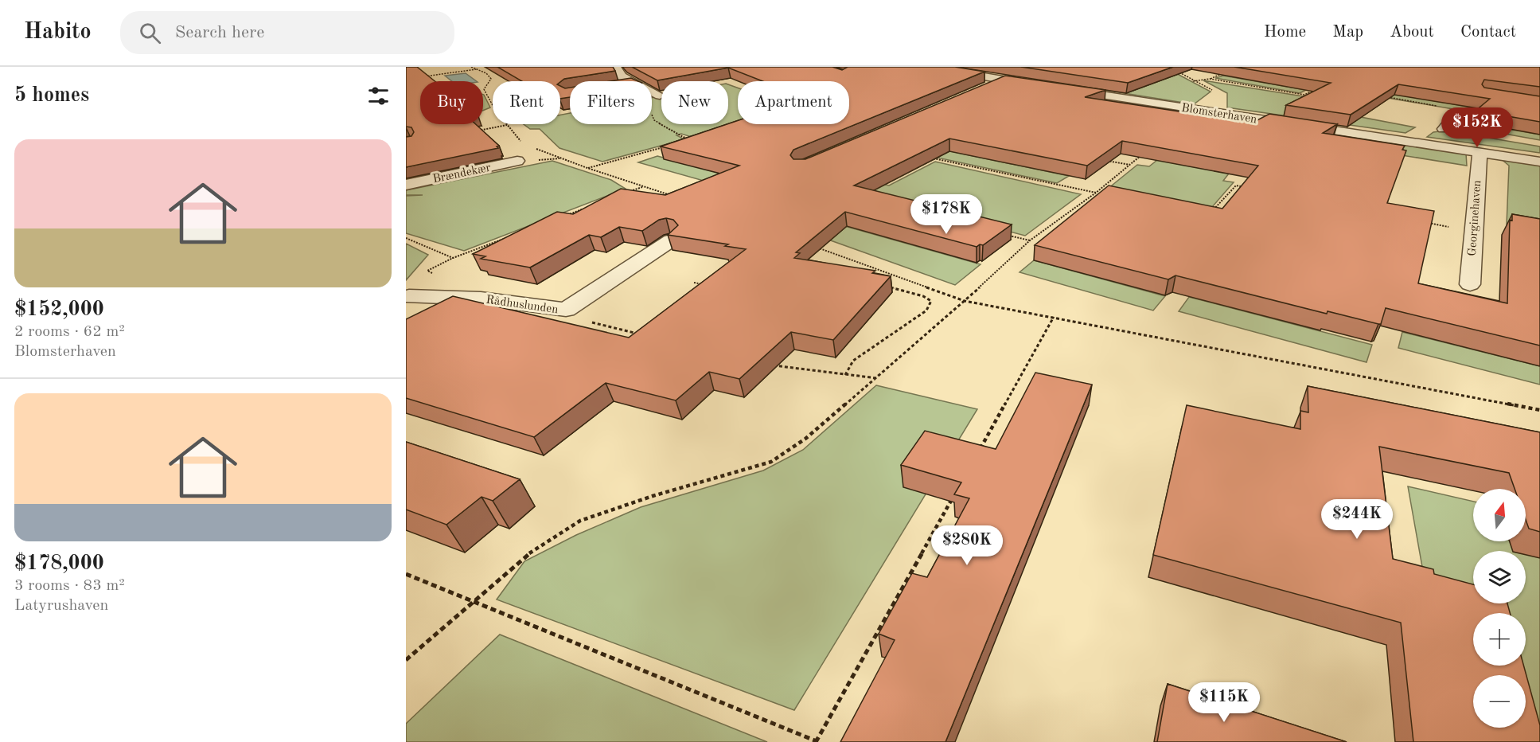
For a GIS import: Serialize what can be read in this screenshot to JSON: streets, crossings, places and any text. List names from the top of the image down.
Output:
{
  "streets": {
    "street": [
      "Blomsterhaven",
      "Brændekær",
      "Georginehaven",
      "Rådhuslunden"
    ]
  },
  "crossings": [
    ["Blomsterhaven", "Georginehaven"]
  ],
  "north": "top",
  "page": {
    "header": "Habito",
    "search": "Search here",
    "nav": [
      "Home",
      "Map",
      "About",
      "Contact"
    ],
    "heading": "5 homes",
    "chip": [
      "Buy",
      "Rent",
      "Filters",
      "New",
      "Apartment"
    ],
    "price": [
      "$152K",
      "$178K",
      "$244K",
      "$280K",
      "$115K"
    ],
    "list": [
      {
        "name": "$152,000",
        "note": "2 rooms · 62 m² · Blomsterhaven"
      },
      {
        "name": "$178,000",
        "note": "3 rooms · 83 m² · Latyrushaven"
      }
    ],
    "map_buttons": ["+", "−"]
  }
}
